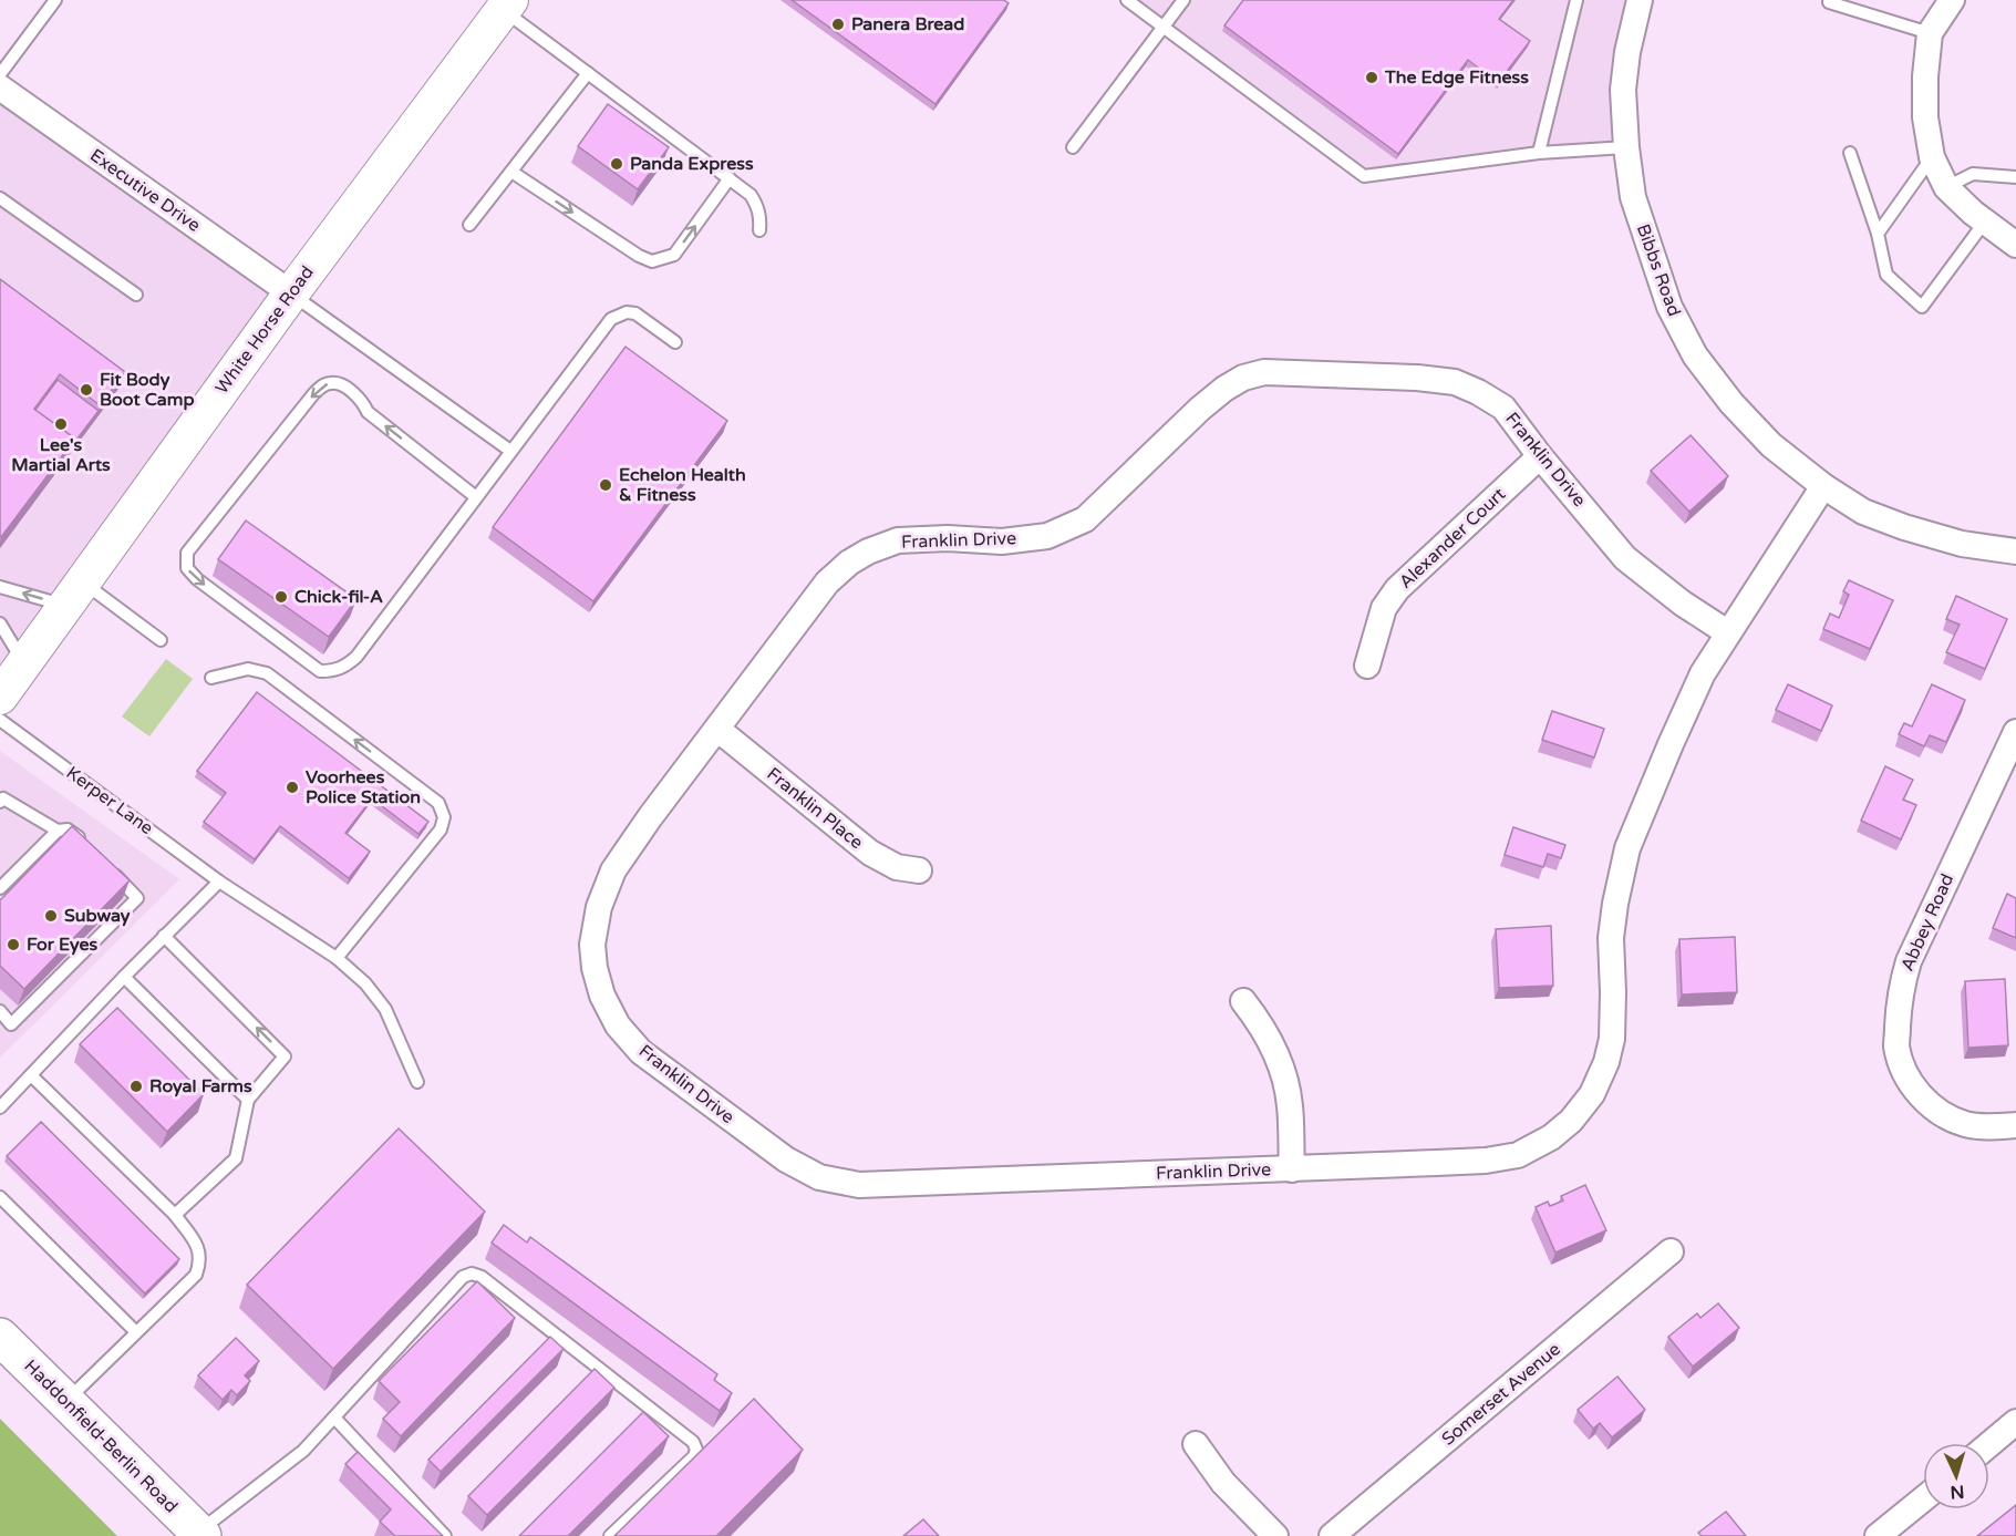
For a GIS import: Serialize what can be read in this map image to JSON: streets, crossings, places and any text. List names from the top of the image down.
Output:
{
  "streets": {
    "main road": ["White Horse Road", "Haddonfield-Berlin Road"],
    "street": [
      "Executive Drive",
      "Bibbs Road",
      "Franklin Drive",
      "Alexander Court",
      "Franklin Place",
      "Abbey Road",
      "Somerset Avenue"
    ],
    "lane": ["Kerper Lane"]
  },
  "crossings": [
    ["Executive Drive", "White Horse Road"],
    ["Bibbs Road", "Franklin Drive"],
    ["Franklin Drive", "Alexander Court"],
    ["Franklin Drive", "Franklin Place"]
  ],
  "places": [
    "Panera Bread",
    "The Edge Fitness",
    "Panda Express",
    "Fit Body Boot Camp",
    "Lee's Martial Arts",
    "Echelon Health & Fitness",
    "Chick-fil-A",
    "Voorhees Police Station",
    "Subway",
    "For Eyes",
    "Royal Farms"
  ],
  "north": "bottom"
}
